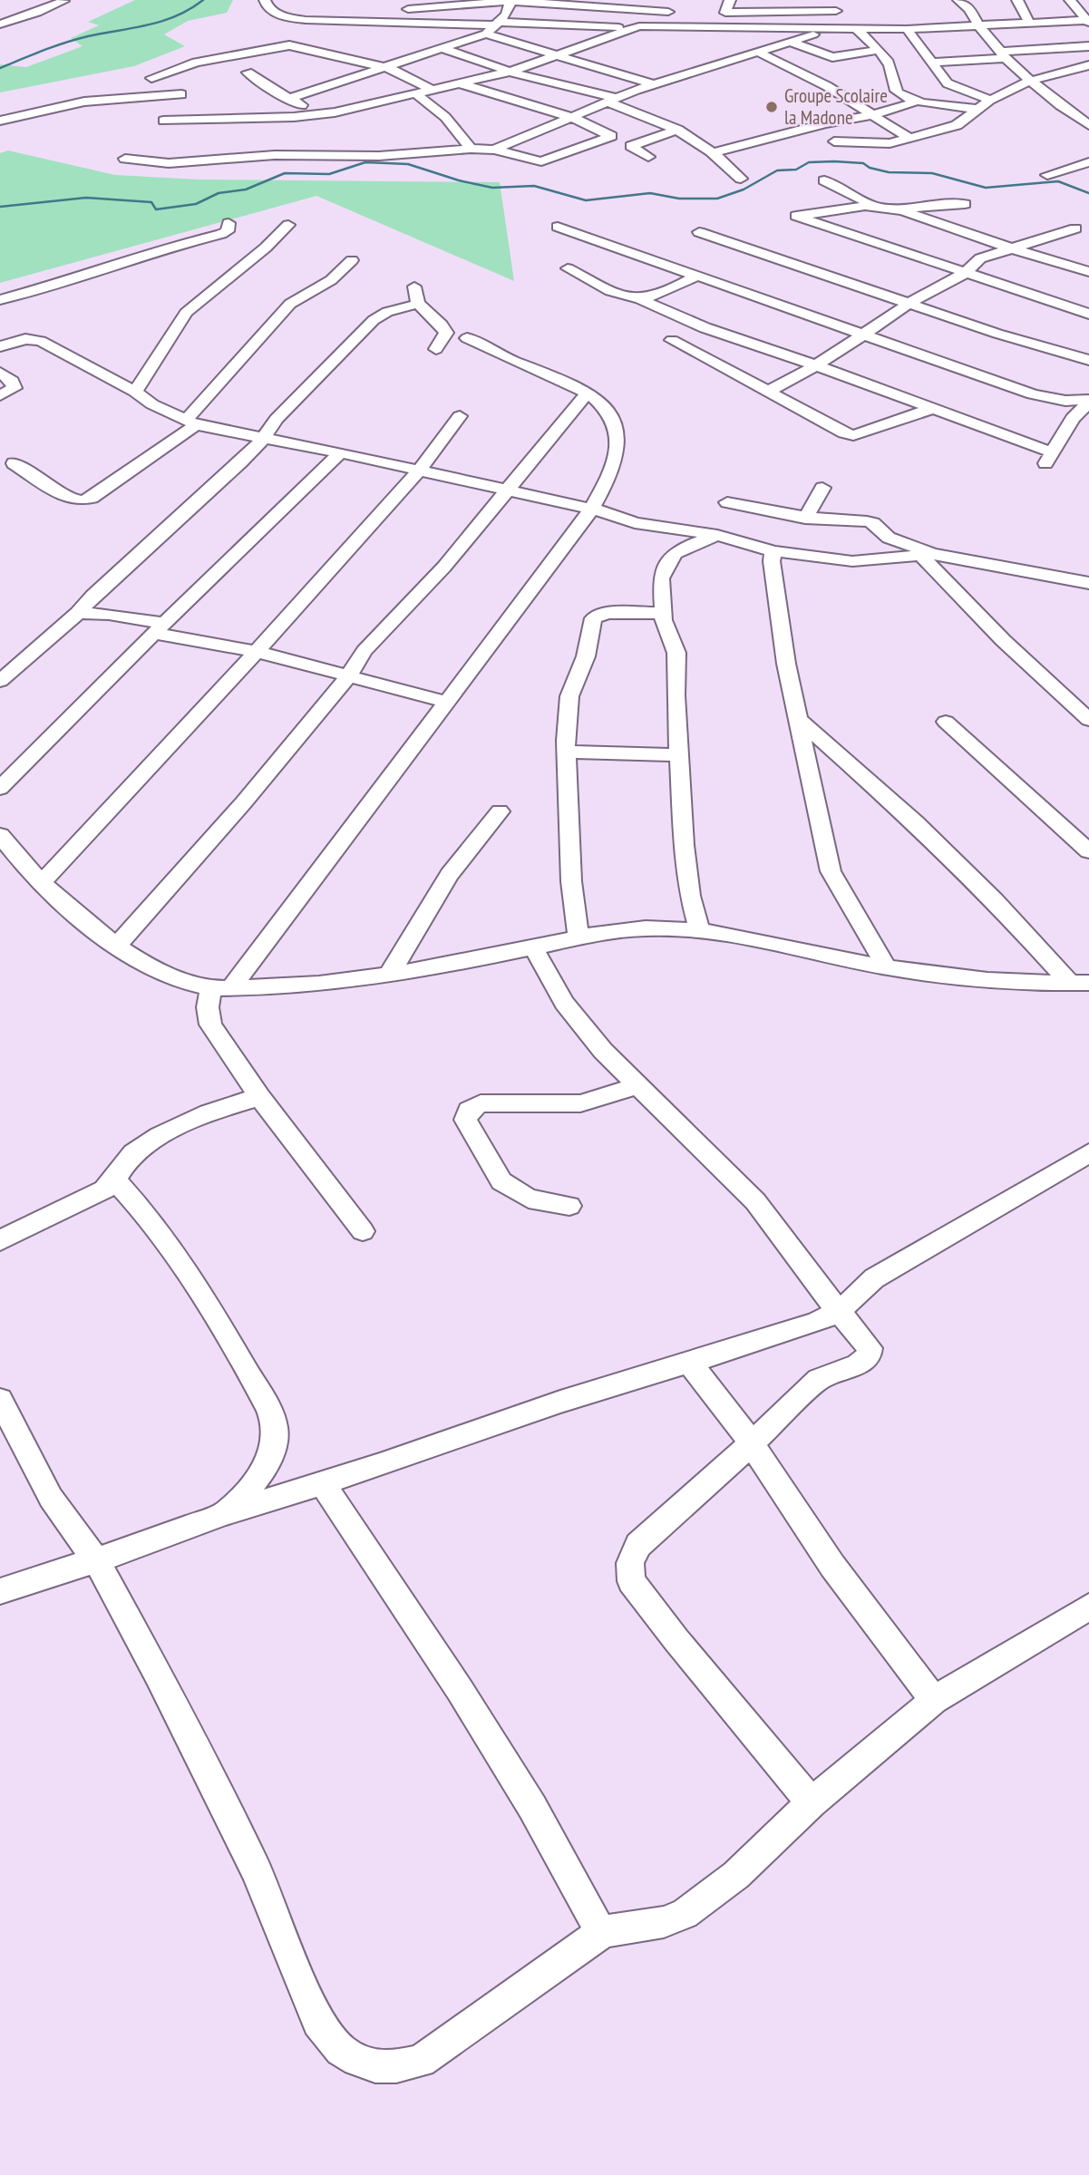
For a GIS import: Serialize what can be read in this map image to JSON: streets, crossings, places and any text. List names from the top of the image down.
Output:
{
  "places": ["Groupe Scolaire la Madone"]
}
